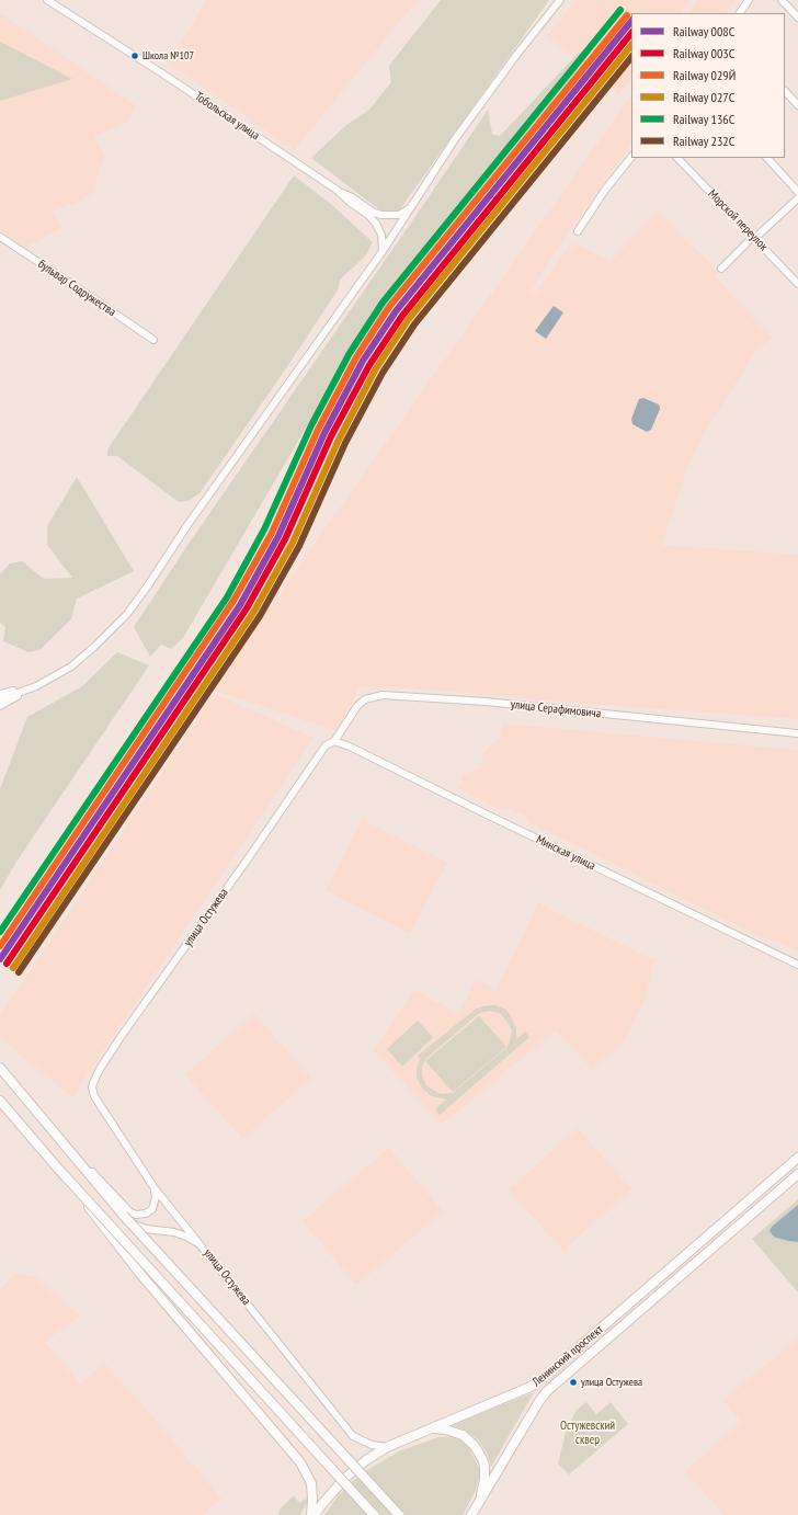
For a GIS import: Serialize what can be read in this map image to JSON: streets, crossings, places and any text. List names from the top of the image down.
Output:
{
  "streets": {
    "main road": ["улица Остужева", "Ленинский проспект"],
    "street": [
      "Тобольская улица",
      "Морской переулок",
      "бульвар Содружества",
      "улица Серафимовича",
      "Минская улица"
    ]
  },
  "crossings": [
    ["улица Серафимовича", "Минская улица"],
    ["улица Серафимовича", "улица Остужева"],
    ["Минская улица", "улица Остужева"],
    ["улица Остужева", "Ленинский проспект"]
  ],
  "parks": ["Остужевский сквер"],
  "places": ["Школа №107", "улица Остужева"],
  "lines": [
    "rail line 136С",
    "rail line 029Й",
    "rail line 008С",
    "rail line 003С",
    "rail line 027С",
    "rail line 232C"
  ],
  "legend": [
    "Railway 008С",
    "Railway 003С",
    "Railway 029Й",
    "Railway 027С",
    "Railway 136С",
    "Railway 232C"
  ]
}
